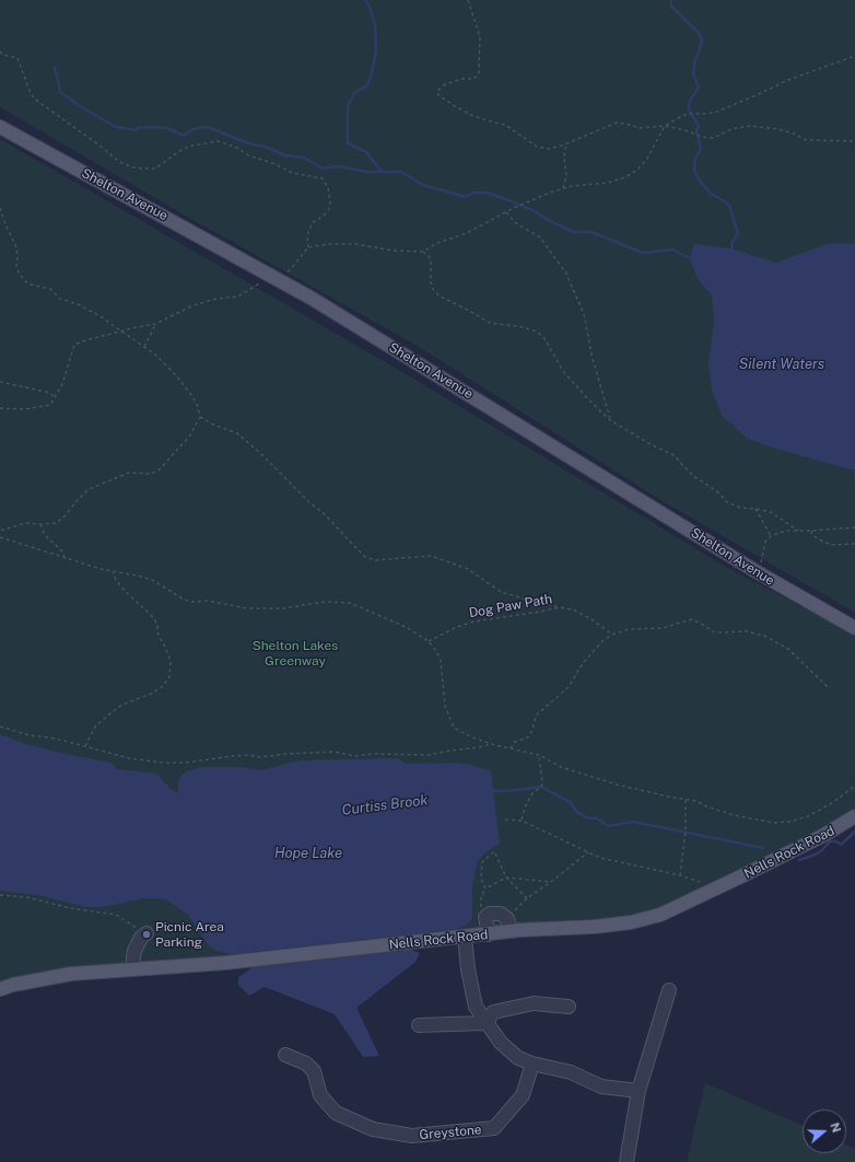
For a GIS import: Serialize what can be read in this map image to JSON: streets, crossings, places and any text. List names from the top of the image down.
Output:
{
  "streets": {
    "main road": ["Shelton Avenue", "Nells Rock Road"],
    "street": ["Greystone"],
    "path": ["Dog Paw Path"]
  },
  "water": ["Silent Waters", "Curtiss Brook", "Hope Lake"],
  "parks": ["Shelton Lakes Greenway"],
  "places": ["Picnic Area Parking"],
  "north": "right"
}
